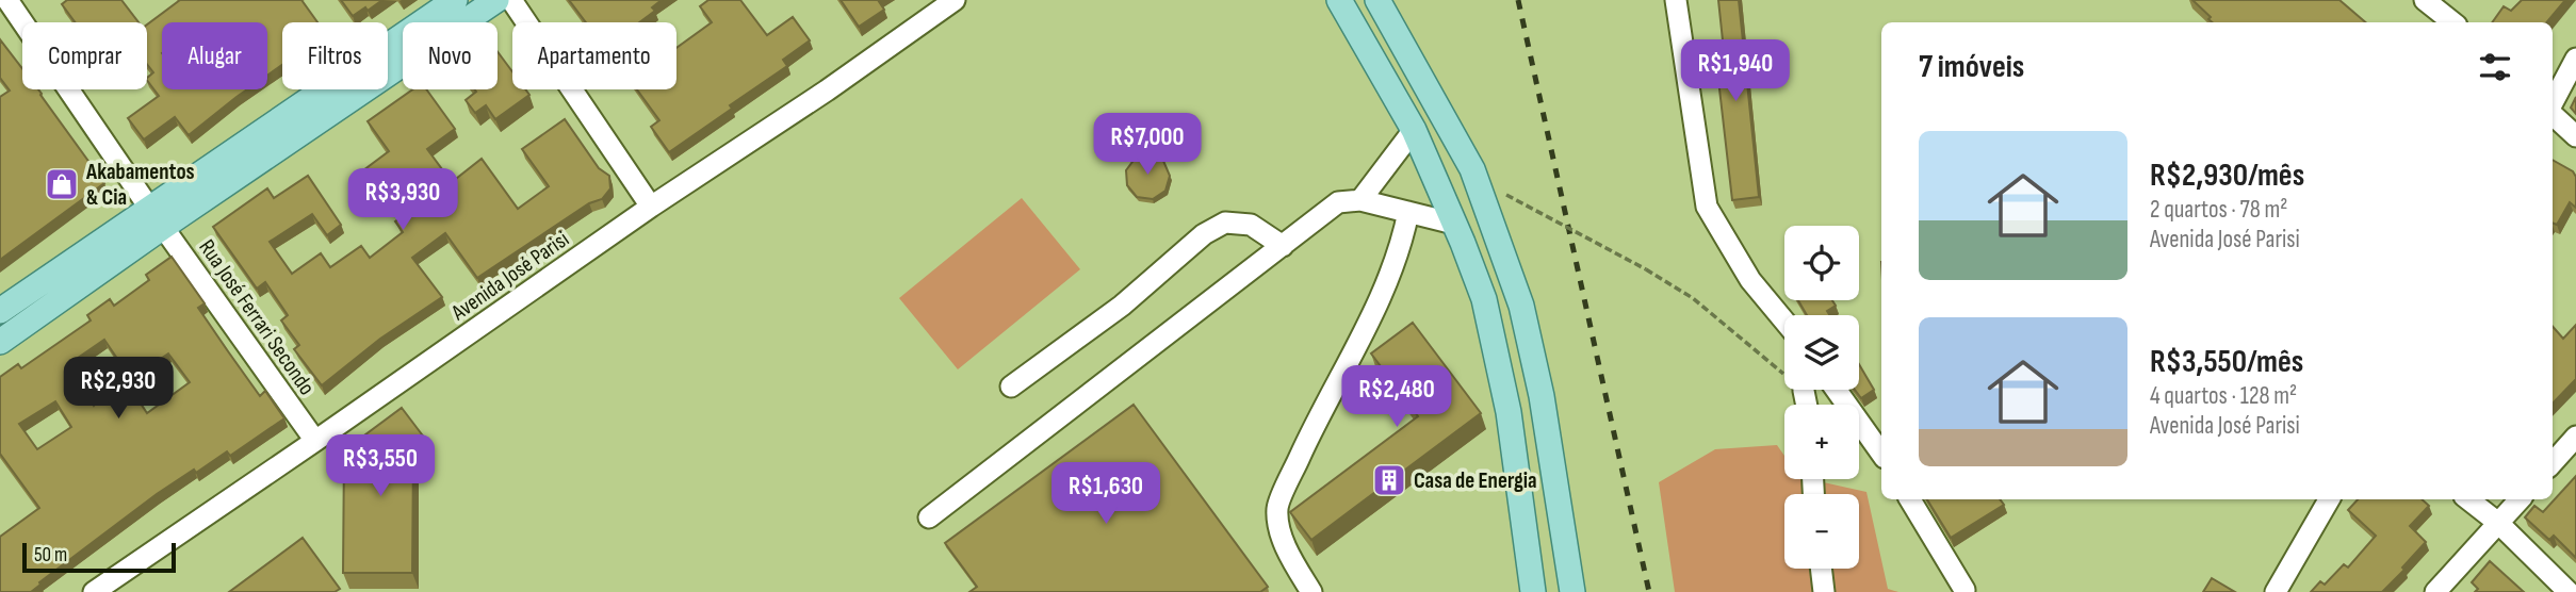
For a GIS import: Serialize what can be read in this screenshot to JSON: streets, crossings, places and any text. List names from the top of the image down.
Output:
{
  "streets": {
    "street": ["Avenida José Parisi", "Rua José Ferrari Secondo"]
  },
  "crossings": [
    ["Avenida José Parisi", "Rua José Ferrari Secondo"]
  ],
  "places": {
    "shop": ["Akabamentos & Cia"],
    "building": ["Casa de Energia"]
  },
  "scale_bar": "50 m",
  "page": {
    "chip": [
      "Comprar",
      "Alugar",
      "Filtros",
      "Novo",
      "Apartamento"
    ],
    "heading": "7 imóveis",
    "price": [
      "R$1,940",
      "R$7,000",
      "R$3,930",
      "R$2,930",
      "R$2,480",
      "R$3,550",
      "R$1,630"
    ],
    "list": [
      {
        "name": "R$2,930/mês",
        "note": "2 quartos · 78 m² · Avenida José Parisi"
      },
      {
        "name": "R$3,550/mês",
        "note": "4 quartos · 128 m² · Avenida José Parisi"
      }
    ],
    "map_buttons": ["+", "−"],
    "scale": "50 m"
  }
}
